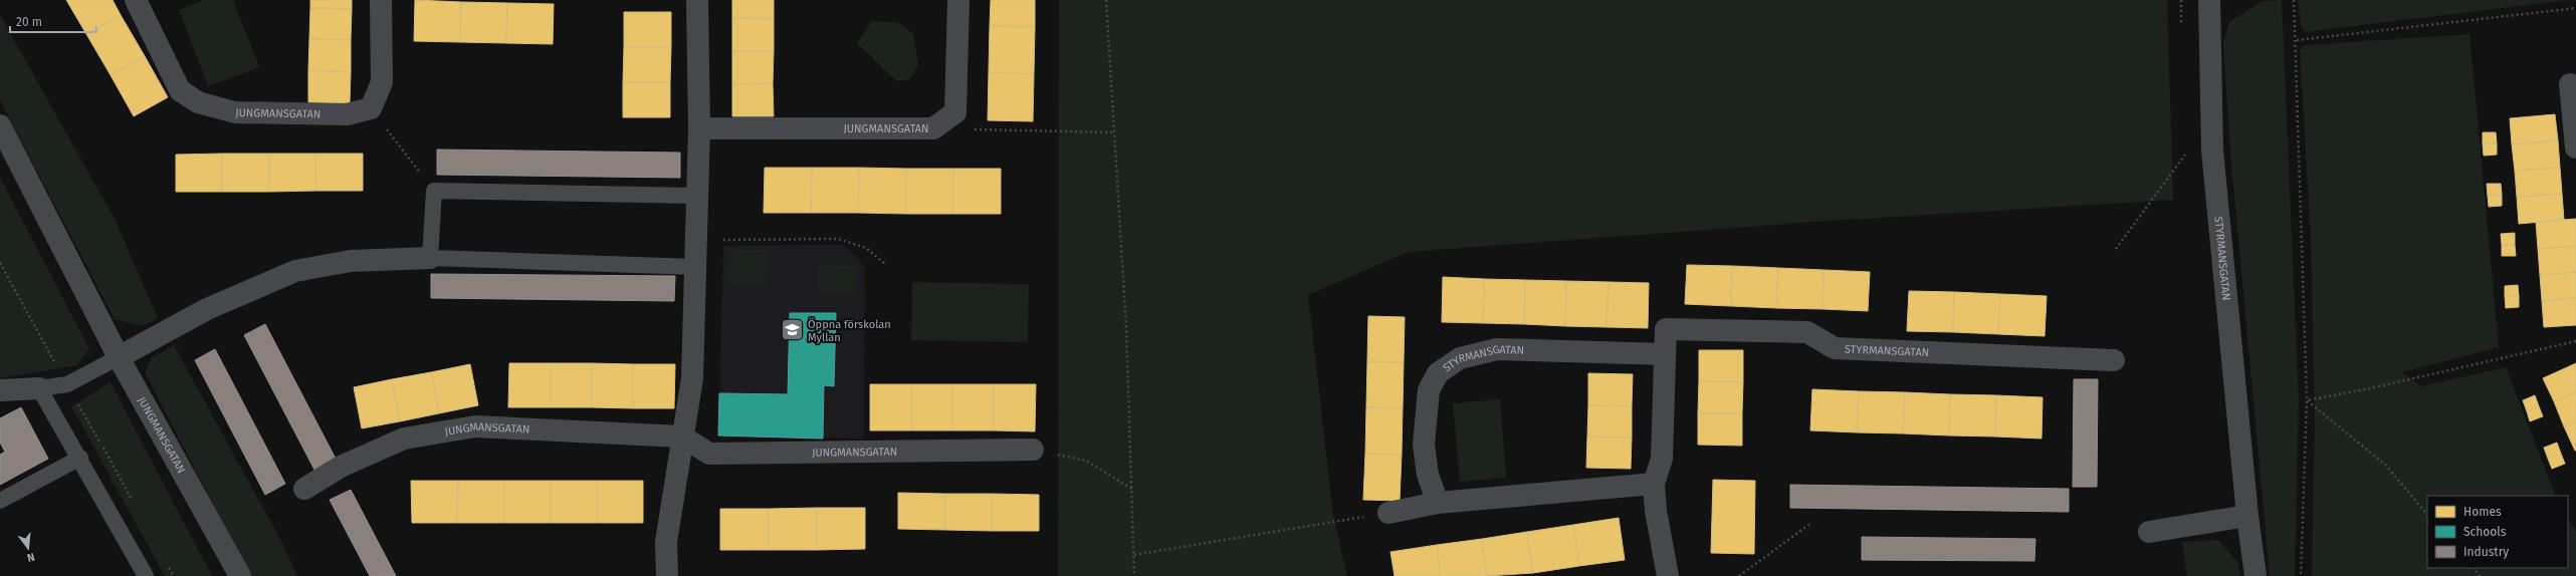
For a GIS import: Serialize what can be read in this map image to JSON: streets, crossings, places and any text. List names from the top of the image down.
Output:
{
  "streets": {
    "street": ["JUNGMANSGATAN", "STYRMANSGATAN"]
  },
  "places": {
    "school or university": ["Öppna förskolan Myllan"]
  },
  "legend": ["Homes", "Schools", "Industry"],
  "scale_bar": "20 m",
  "north": "bottom"
}
